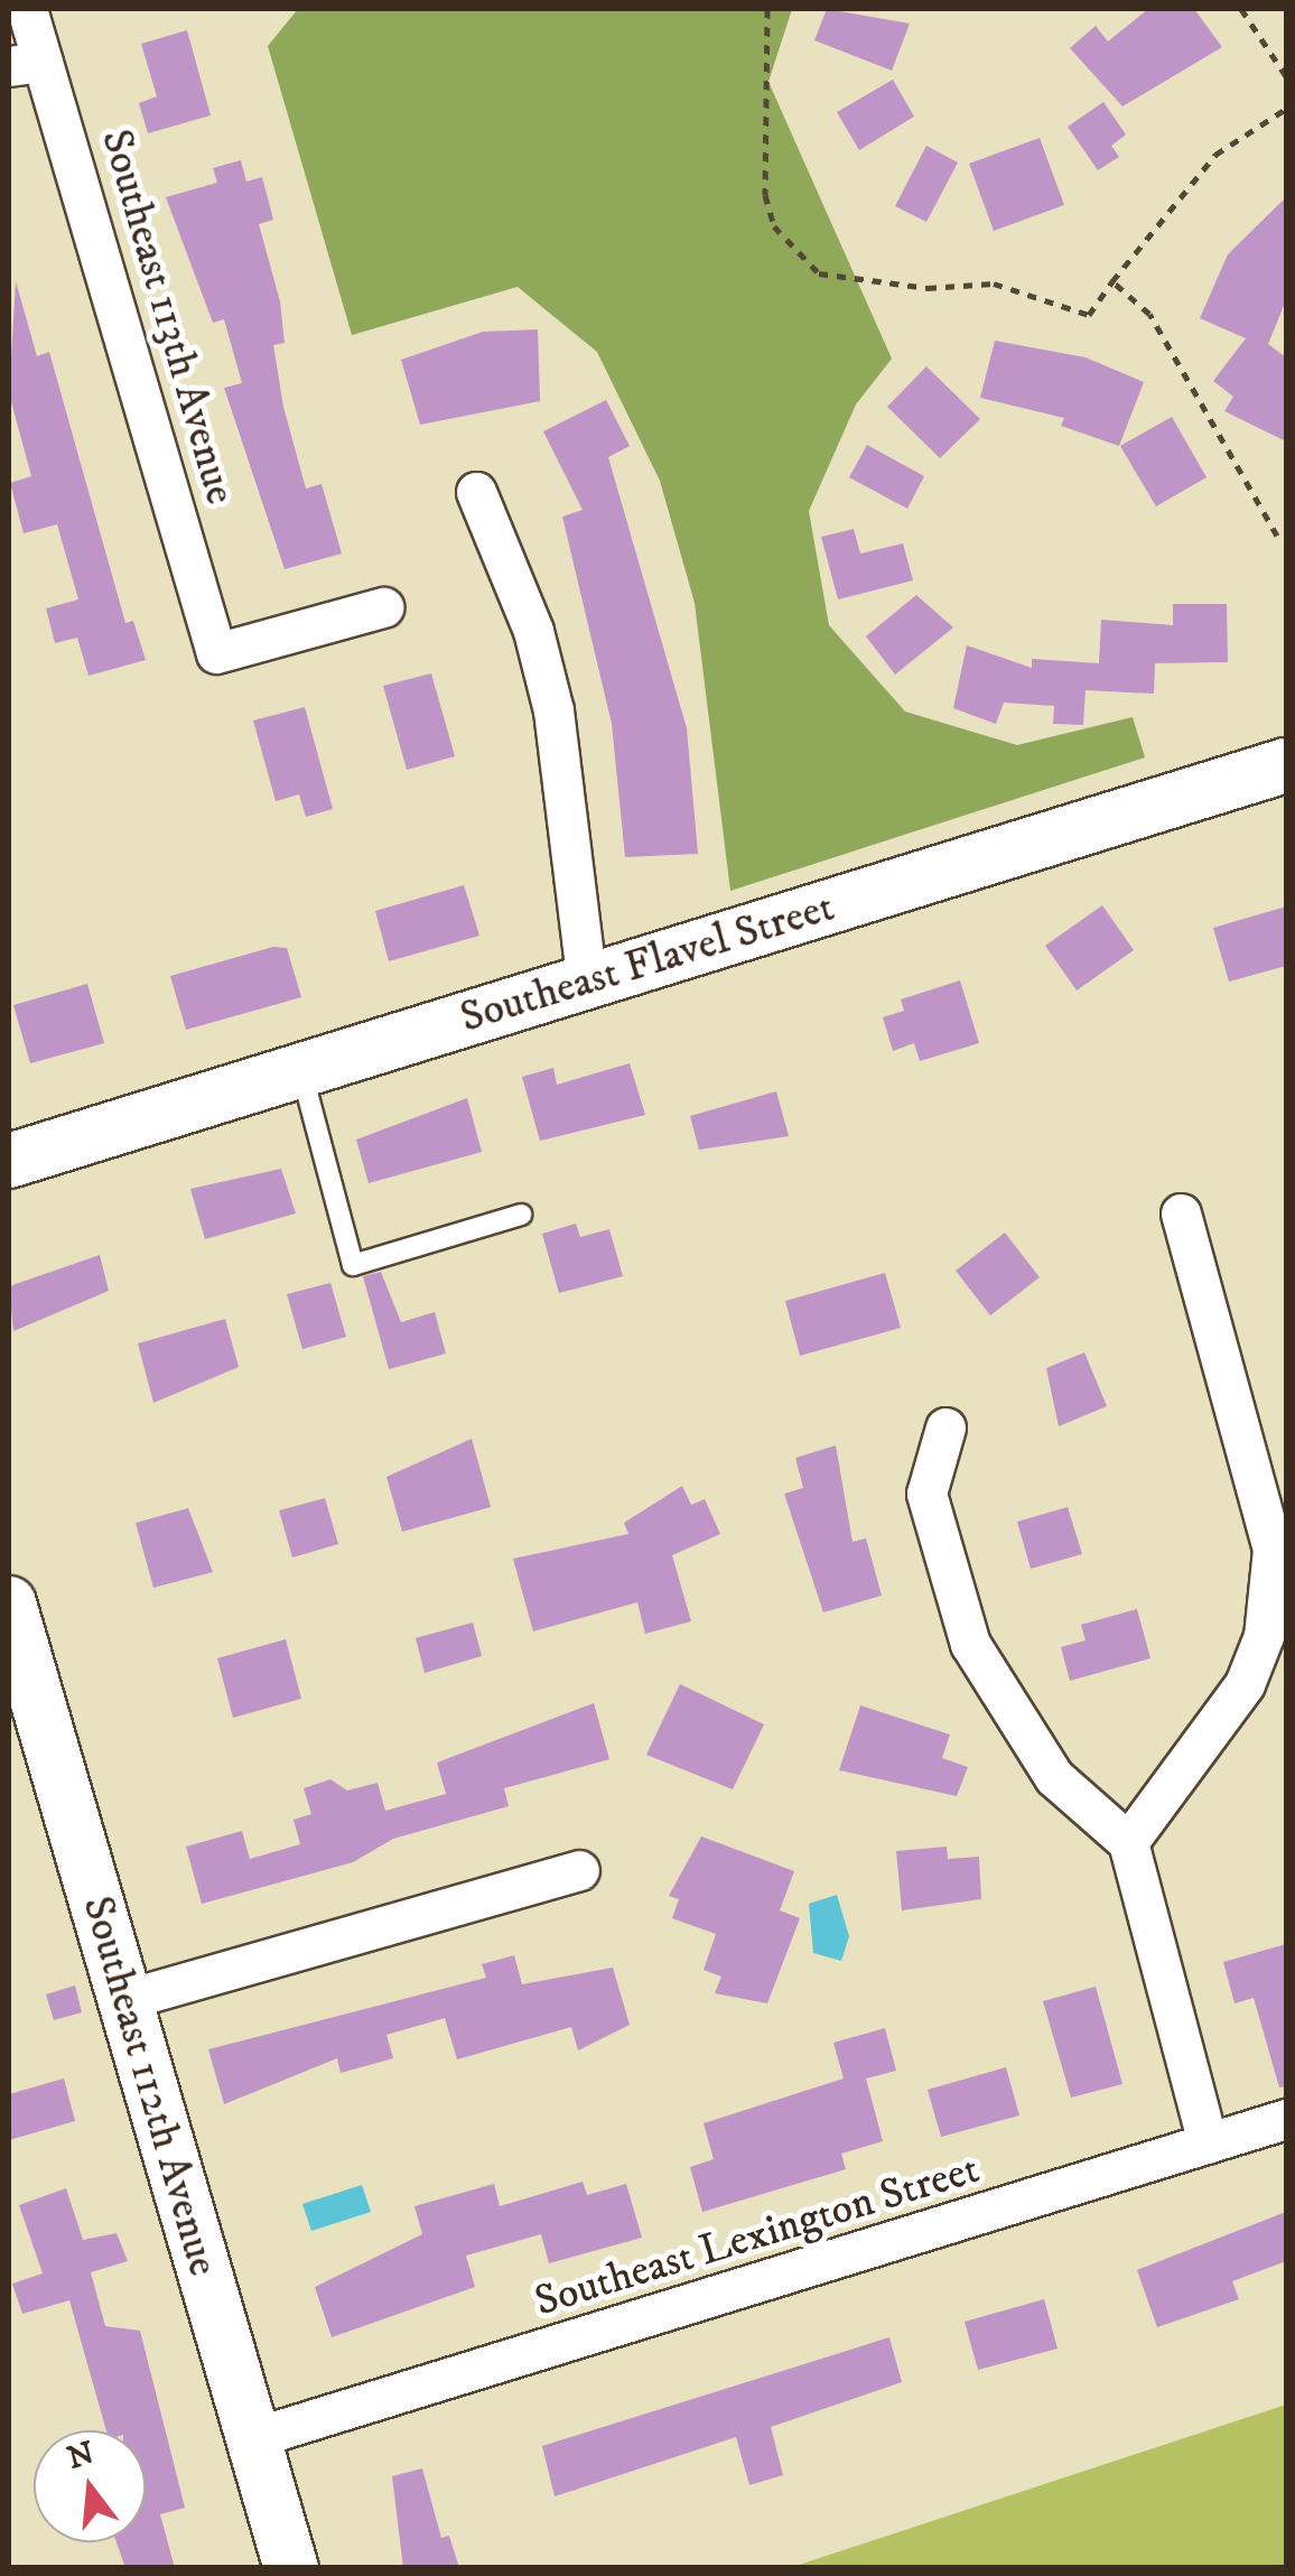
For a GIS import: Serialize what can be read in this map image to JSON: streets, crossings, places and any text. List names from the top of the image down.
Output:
{
  "streets": {
    "street": [
      "Southeast 113th Avenue",
      "Southeast Flavel Street",
      "Southeast 112th Avenue",
      "Southeast Lexington Street"
    ]
  },
  "crossings": [
    ["Southeast 112th Avenue", "Southeast Lexington Street"]
  ],
  "north": "top"
}
